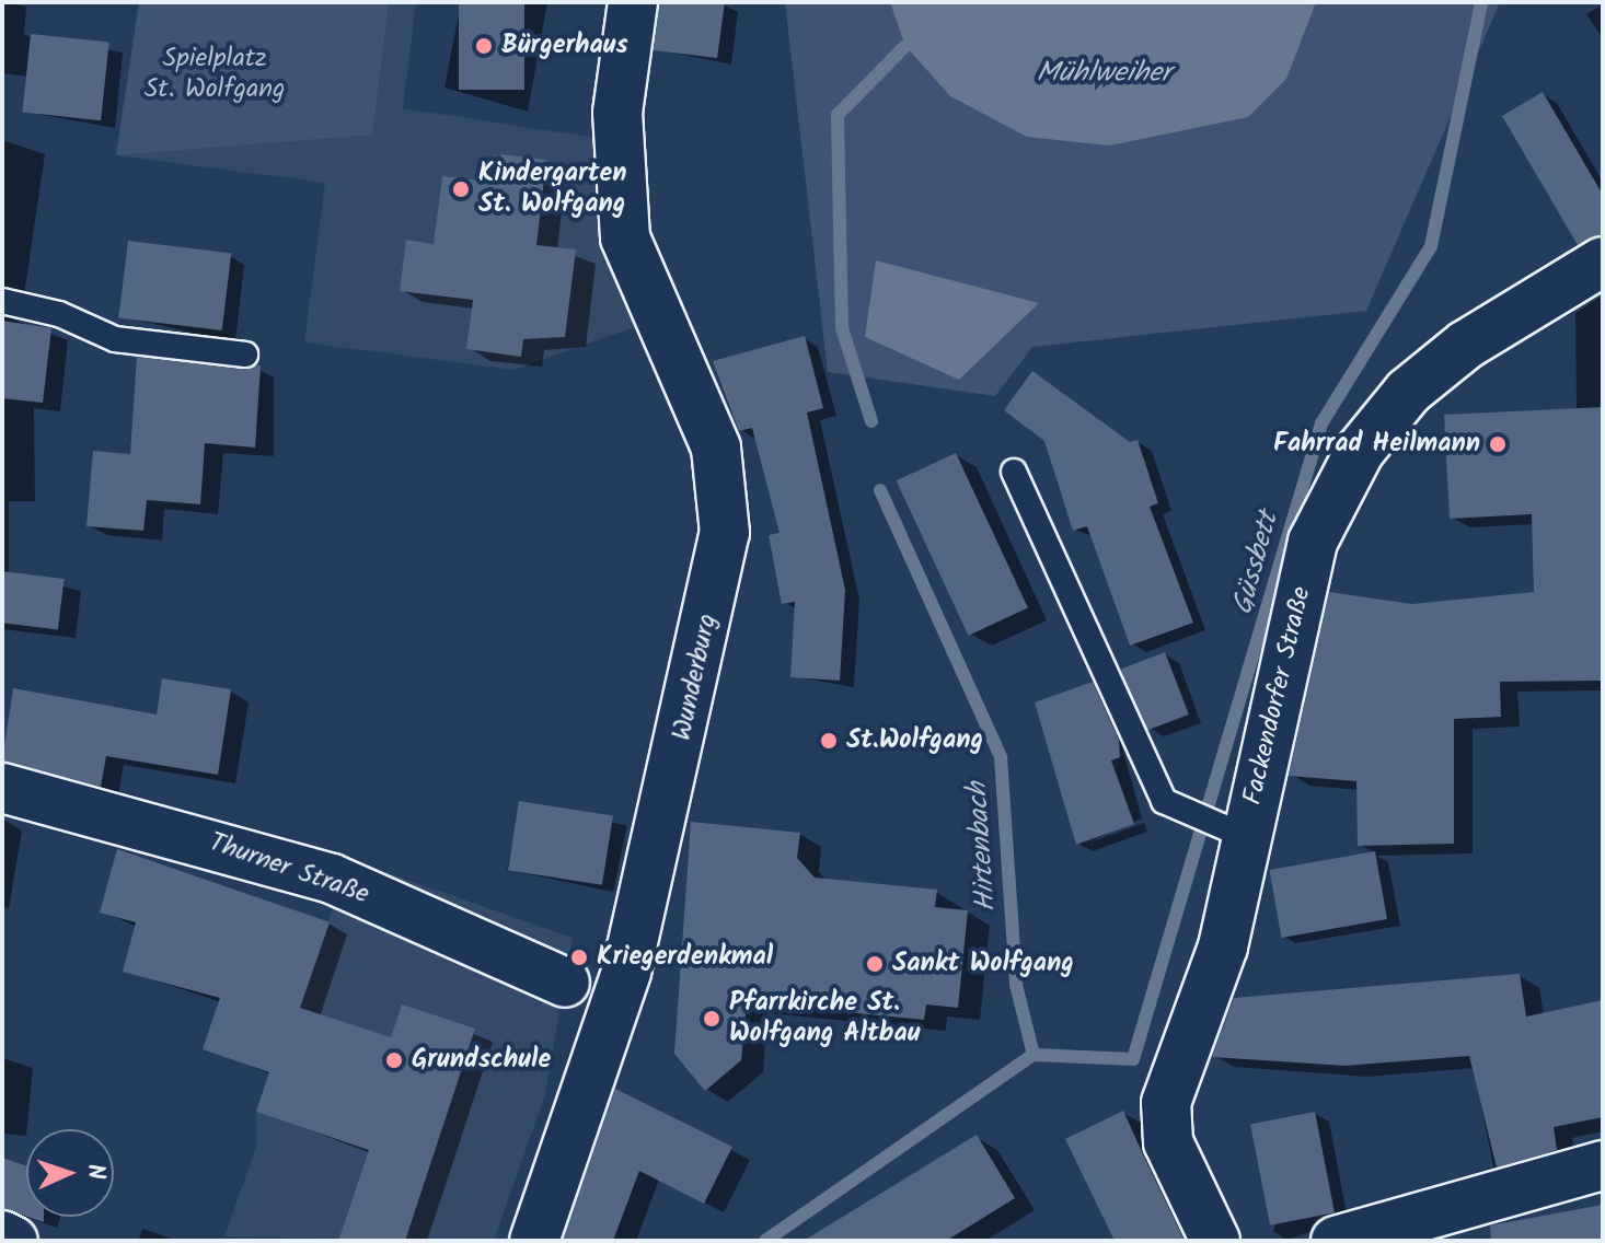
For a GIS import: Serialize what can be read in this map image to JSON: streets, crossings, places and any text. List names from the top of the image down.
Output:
{
  "streets": {
    "street": ["Wunderburg", "Fackendorfer Straße", "Thurner Straße"]
  },
  "water": ["Mühlweiher", "Güssbett", "Hirtenbach"],
  "parks": ["Spielplatz St. Wolfgang"],
  "places": [
    "Bürgerhaus",
    "Kindergarten St. Wolfgang",
    "Fahrrad Heilmann",
    "St.Wolfgang",
    "Kriegerdenkmal",
    "Sankt Wolfgang",
    "Pfarrkirche St. Wolfgang Altbau",
    "Grundschule"
  ],
  "north": "right"
}
